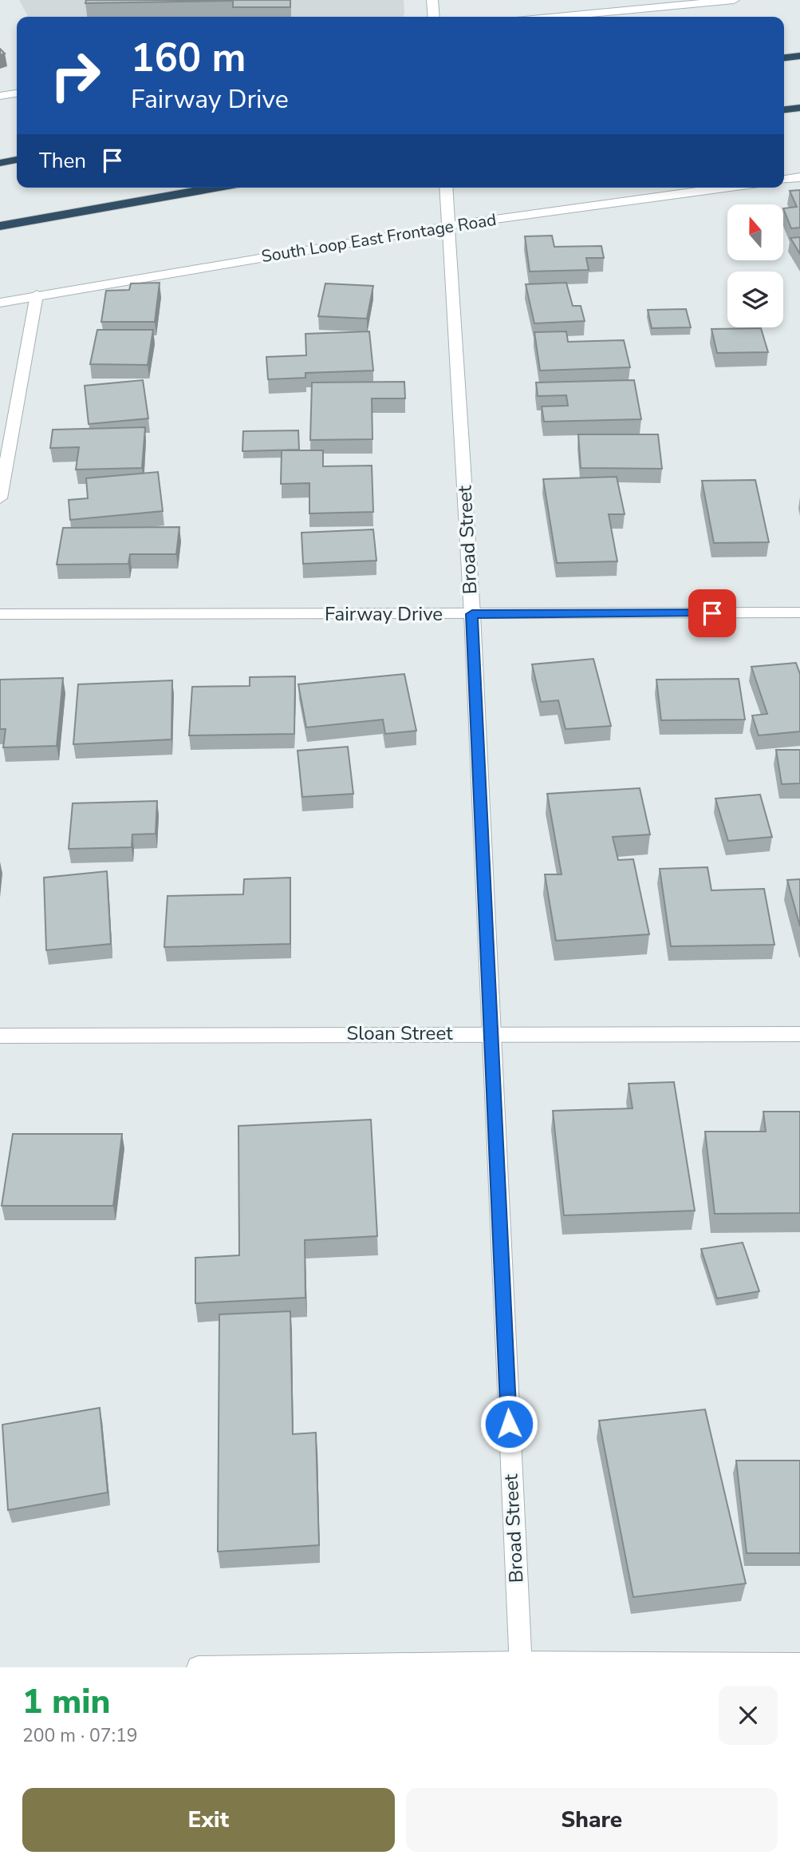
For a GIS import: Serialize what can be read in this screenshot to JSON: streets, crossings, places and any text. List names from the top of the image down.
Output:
{
  "streets": {
    "street": [
      "South Loop East Frontage Road",
      "Broad Street",
      "Fairway Drive",
      "Sloan Street"
    ]
  },
  "crossings": [
    ["South Loop East Frontage Road", "Broad Street"],
    ["Broad Street", "Fairway Drive"],
    ["Broad Street", "Sloan Street"]
  ],
  "north": "top",
  "page": {
    "turn": ["160 m", "Fairway Drive"],
    "then": "Then",
    "heading": ["1 min", "200 m · 07:19"],
    "buttons": ["Exit", "Share"]
  }
}
